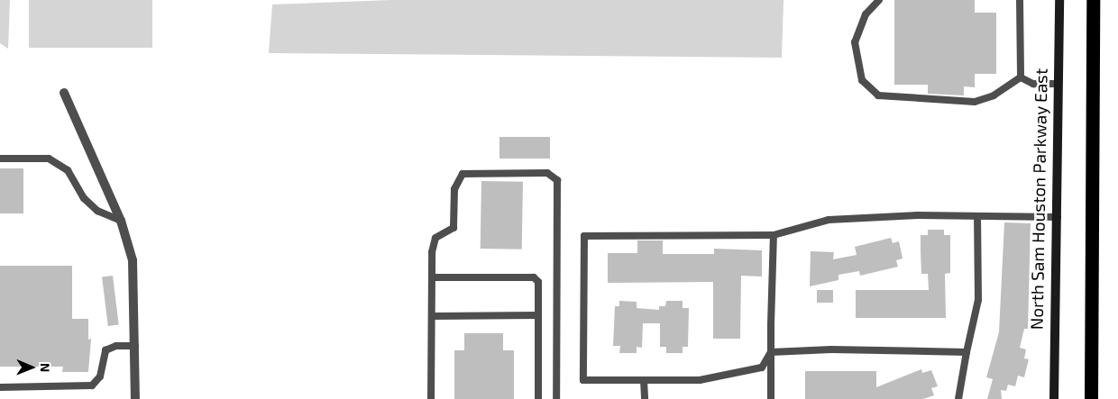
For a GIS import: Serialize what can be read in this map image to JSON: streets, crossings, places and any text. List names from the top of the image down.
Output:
{
  "streets": {
    "main road": ["North Sam Houston Parkway East"]
  },
  "north": "right"
}
